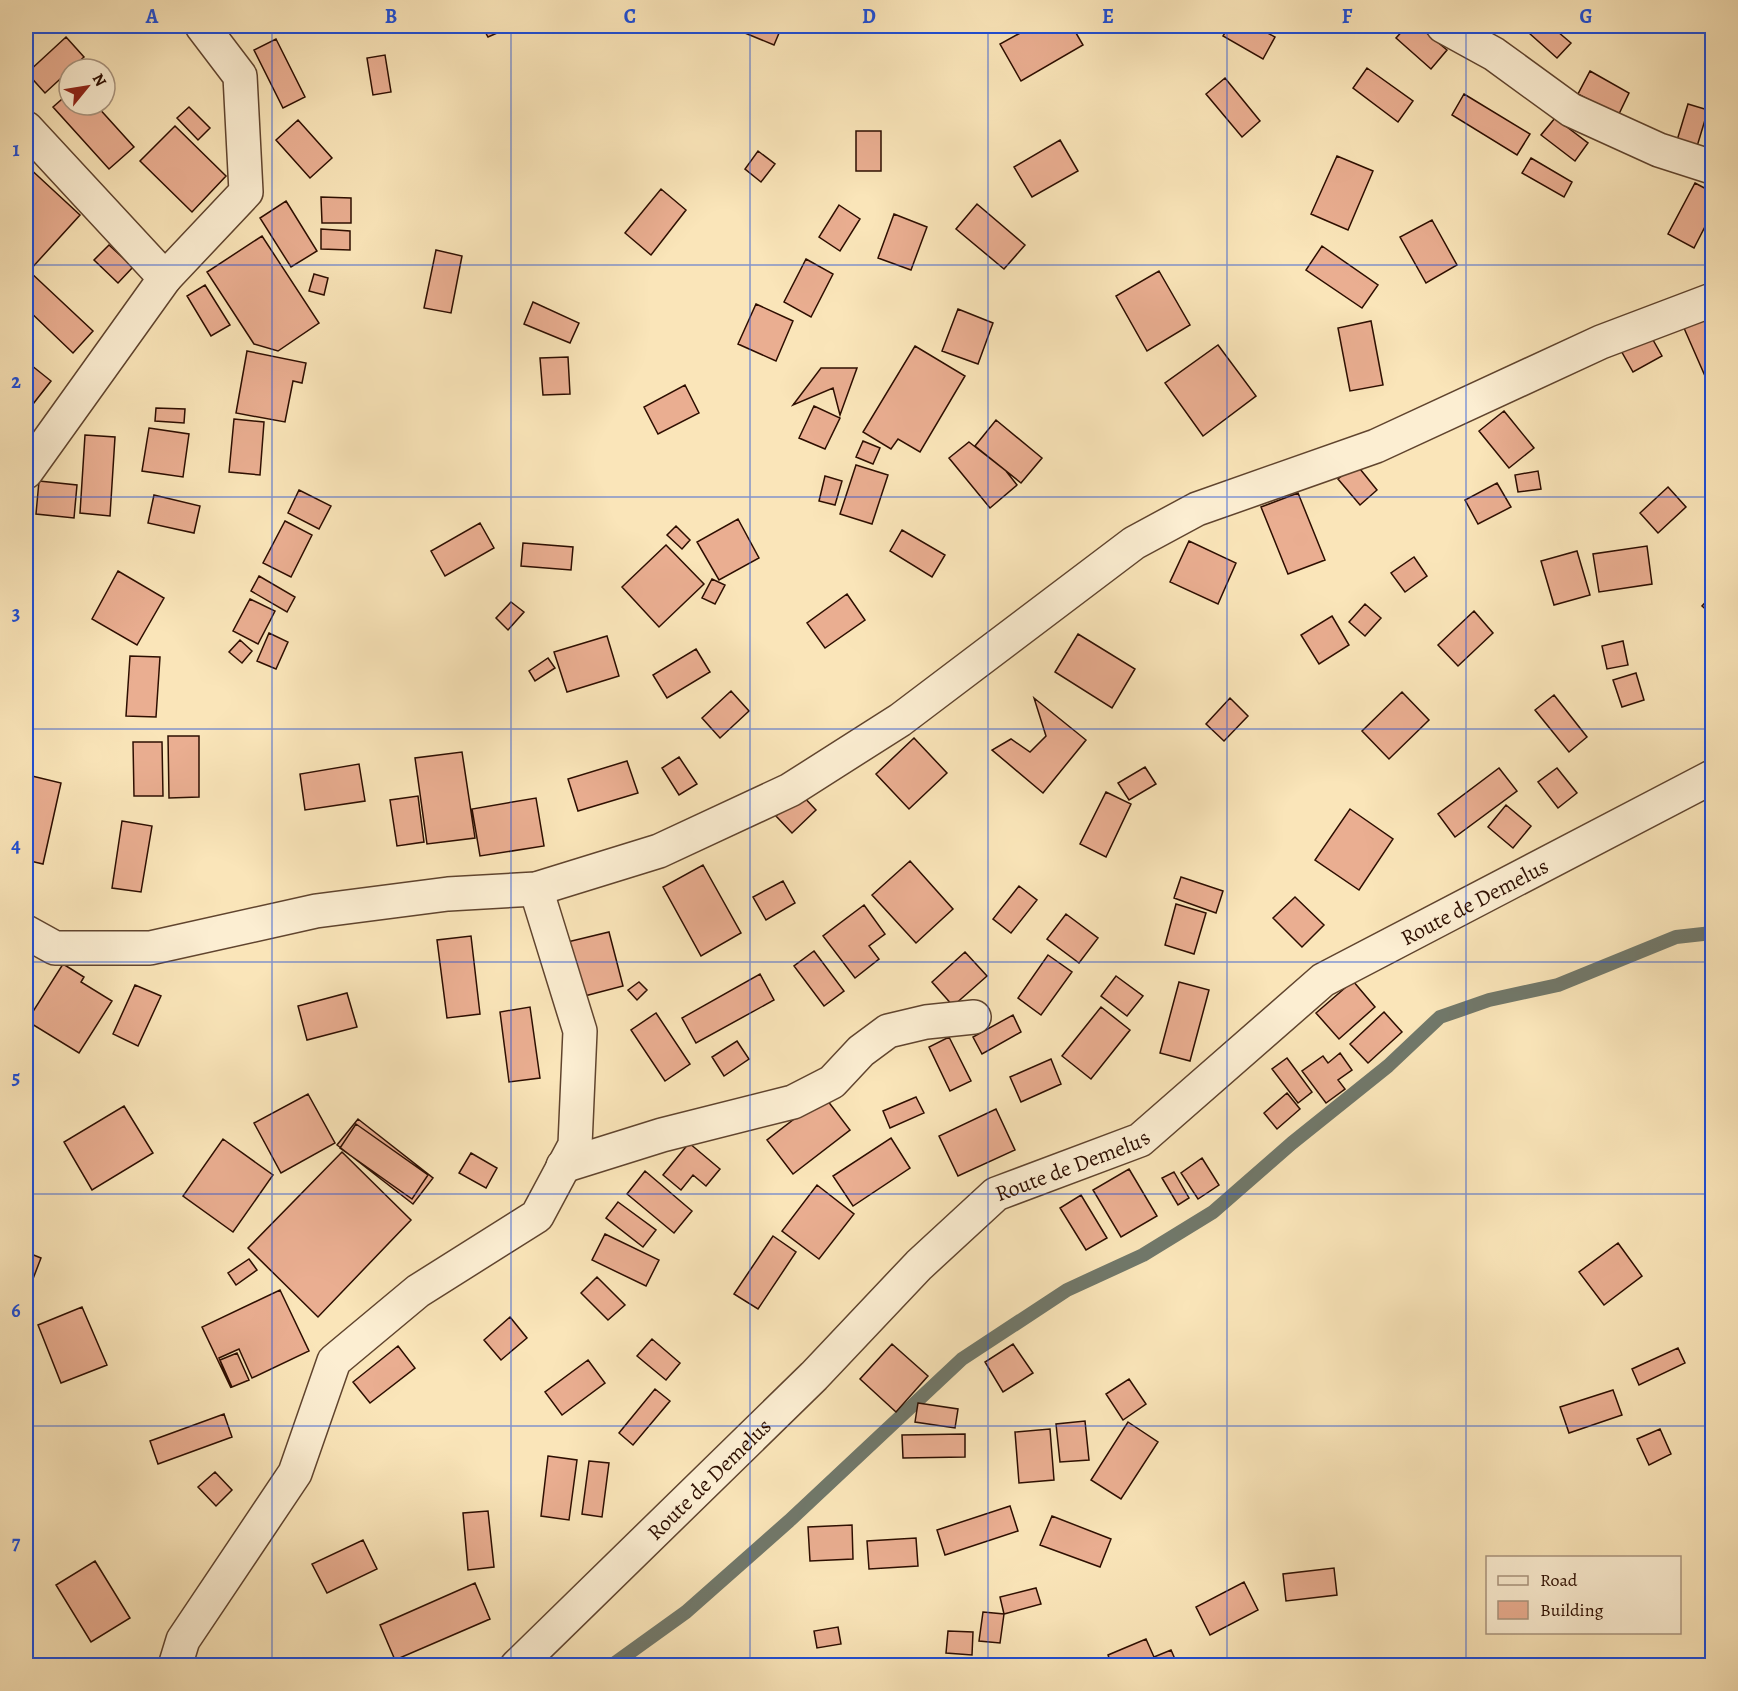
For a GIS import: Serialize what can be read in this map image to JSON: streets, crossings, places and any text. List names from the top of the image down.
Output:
{
  "streets": {
    "street": ["Route de Demelus"]
  },
  "legend": ["Road", "Building"],
  "north": "top right",
  "grid": {
    "columns": [
      "A",
      "B",
      "C",
      "D",
      "E",
      "F",
      "G"
    ],
    "rows": [
      "1",
      "2",
      "3",
      "4",
      "5",
      "6",
      "7"
    ]
  }
}
